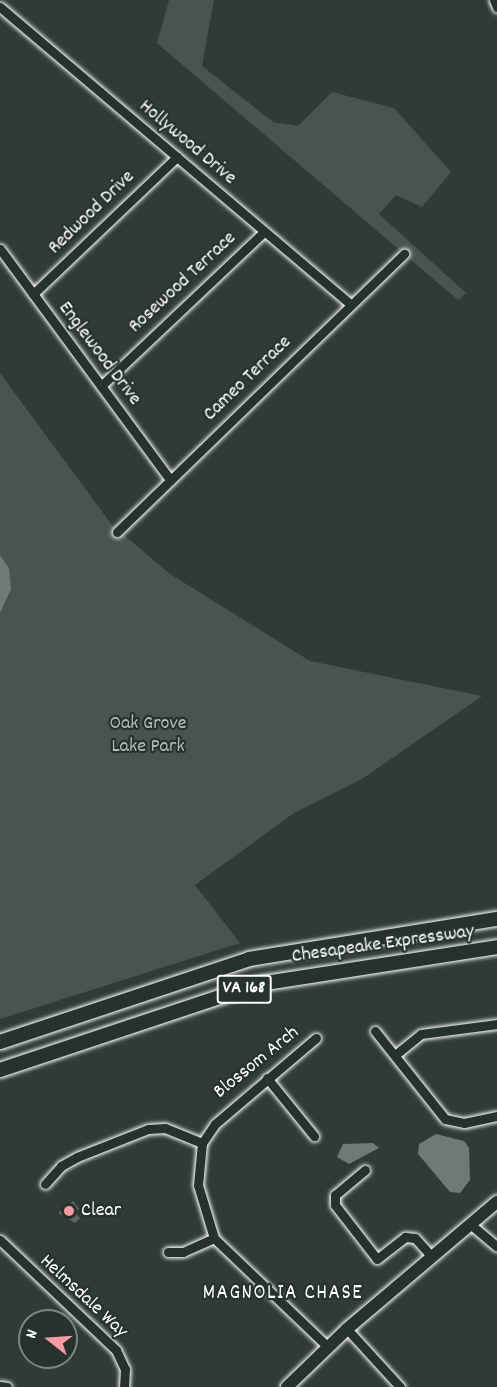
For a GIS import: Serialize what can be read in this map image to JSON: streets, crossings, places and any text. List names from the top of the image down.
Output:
{
  "streets": {
    "highway": ["Chesapeake Expressway", "VA 168"],
    "street": [
      "Hollywood Drive",
      "Redwood Drive",
      "Rosewood Terrace",
      "Englewood Drive",
      "Cameo Terrace",
      "Blossom Arch",
      "Helmsdale Way"
    ]
  },
  "crossings": [
    ["Hollywood Drive", "Redwood Drive"],
    ["Hollywood Drive", "Rosewood Terrace"],
    ["Hollywood Drive", "Cameo Terrace"],
    ["Redwood Drive", "Englewood Drive"],
    ["Rosewood Terrace", "Englewood Drive"],
    ["Englewood Drive", "Cameo Terrace"]
  ],
  "districts": ["MAGNOLIA CHASE"],
  "parks": ["Oak Grove Lake Park"],
  "places": ["Clear"],
  "north": "left"
}
